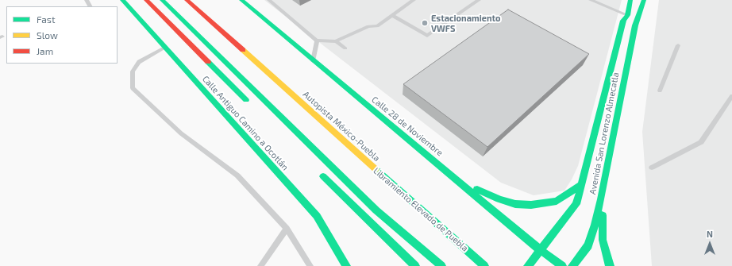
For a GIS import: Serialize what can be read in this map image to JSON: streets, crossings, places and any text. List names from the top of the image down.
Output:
{
  "streets": {
    "main road": [
      "Calle Antiguo Camino a Ocotlán",
      "Autopista México-Puebla",
      "Calle 28 de Noviembre",
      "Avenida San Lorenzo Almecatla"
    ]
  },
  "crossings": [
    ["Calle 28 de Noviembre", "Avenida San Lorenzo Almecatla"]
  ],
  "places": ["Estacionamiento VWFS"],
  "legend": ["Fast", "Slow", "Jam"],
  "north": "top"
}
